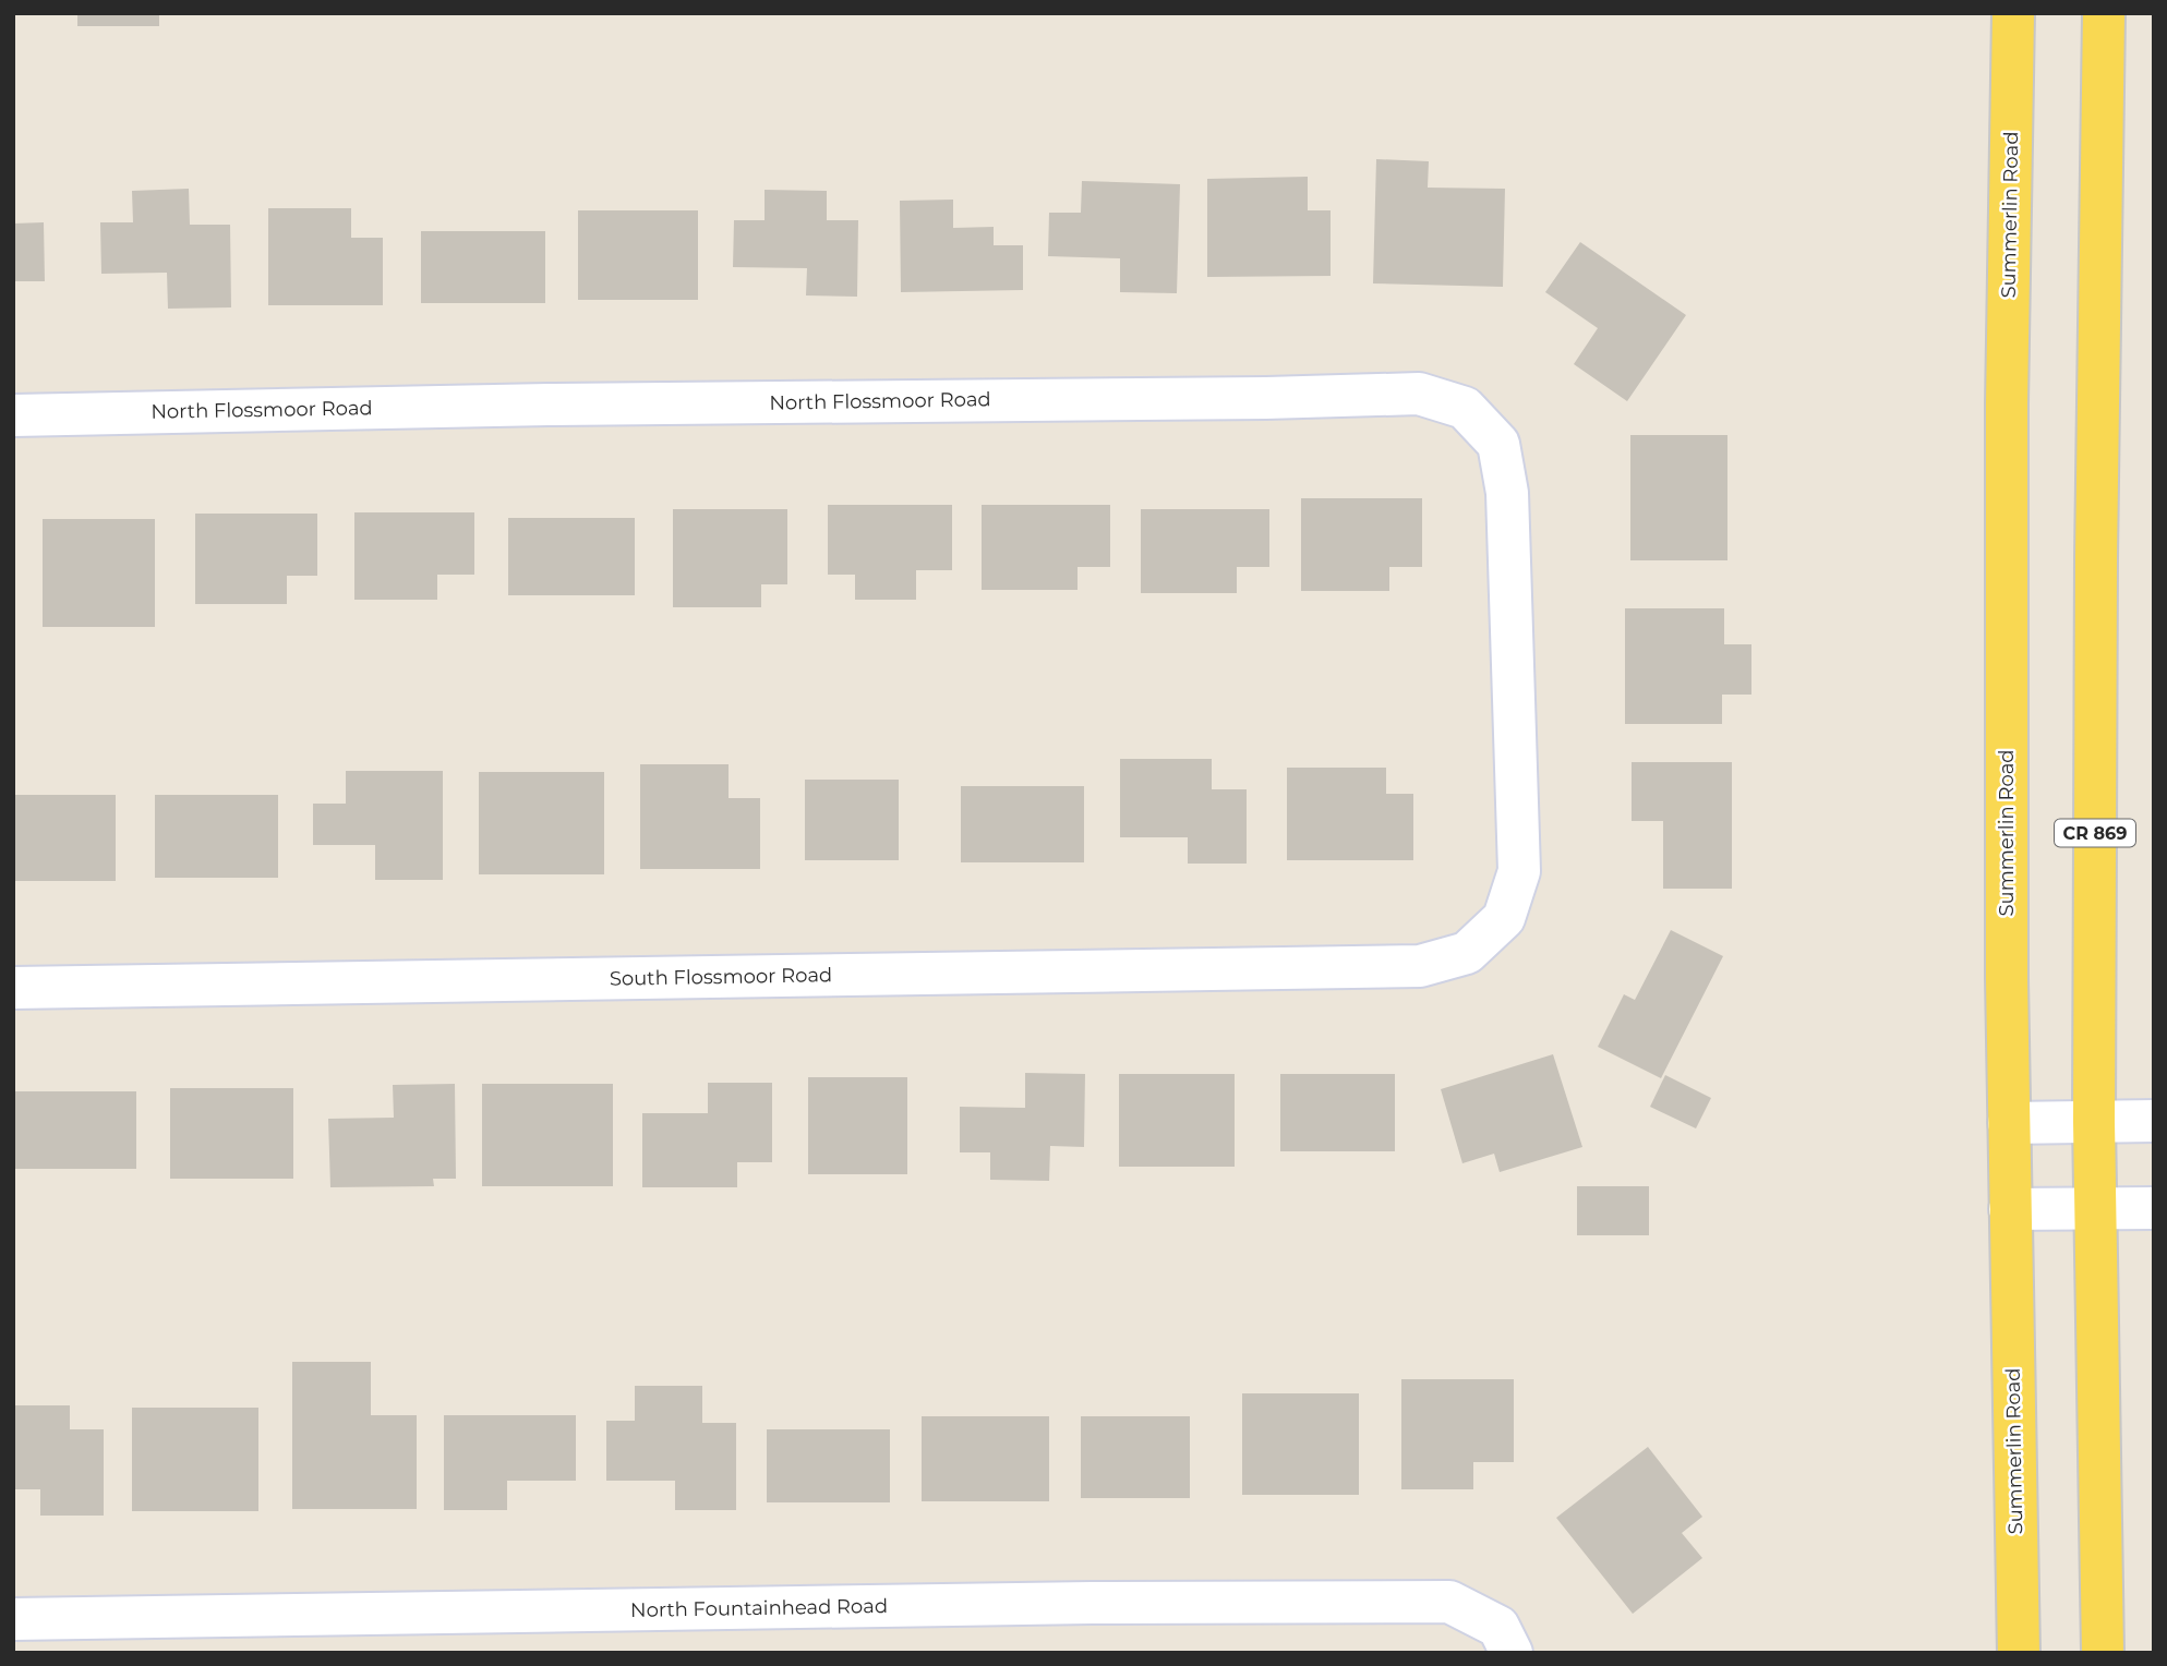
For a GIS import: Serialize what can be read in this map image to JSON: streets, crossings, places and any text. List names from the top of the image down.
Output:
{
  "streets": {
    "main road": ["Summerlin Road", "CR 869"],
    "street": ["North Flossmoor Road", "South Flossmoor Road", "North Fountainhead Road"]
  },
  "crossings": [
    ["North Flossmoor Road", "South Flossmoor Road"]
  ]
}
